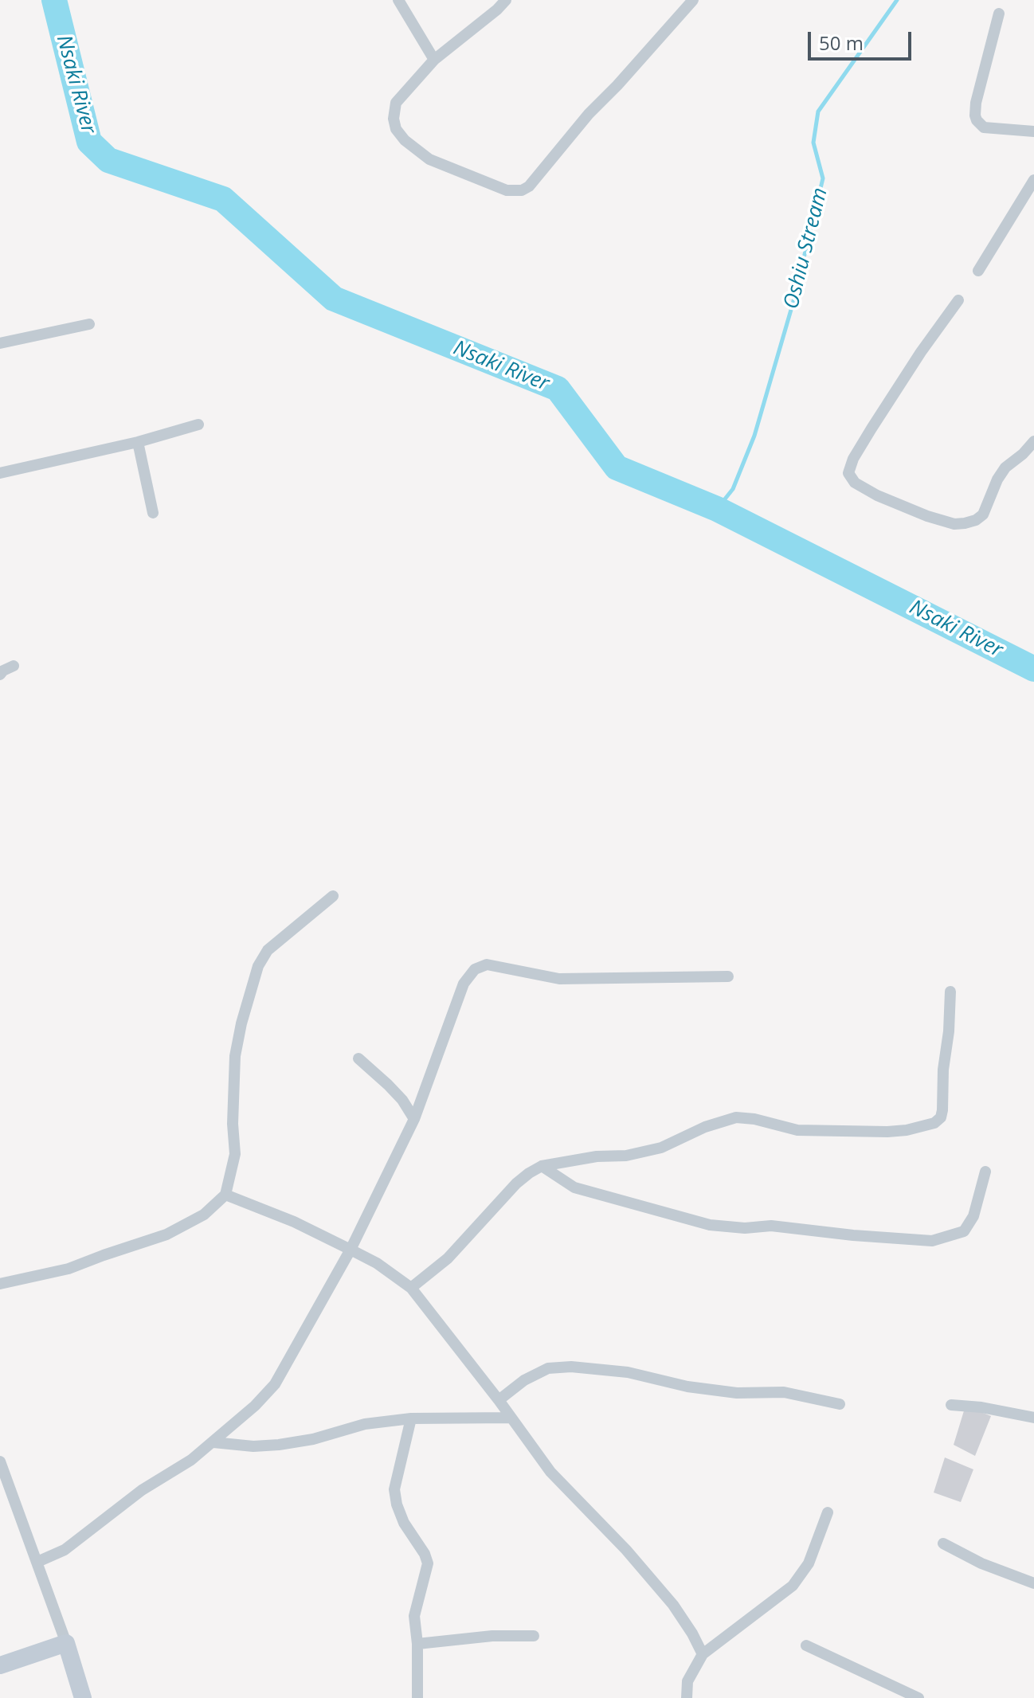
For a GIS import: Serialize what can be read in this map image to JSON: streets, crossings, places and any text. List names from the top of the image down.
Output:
{
  "water": ["Nsaki River", "Oshiu Stream"],
  "scale_bar": "50 m"
}
